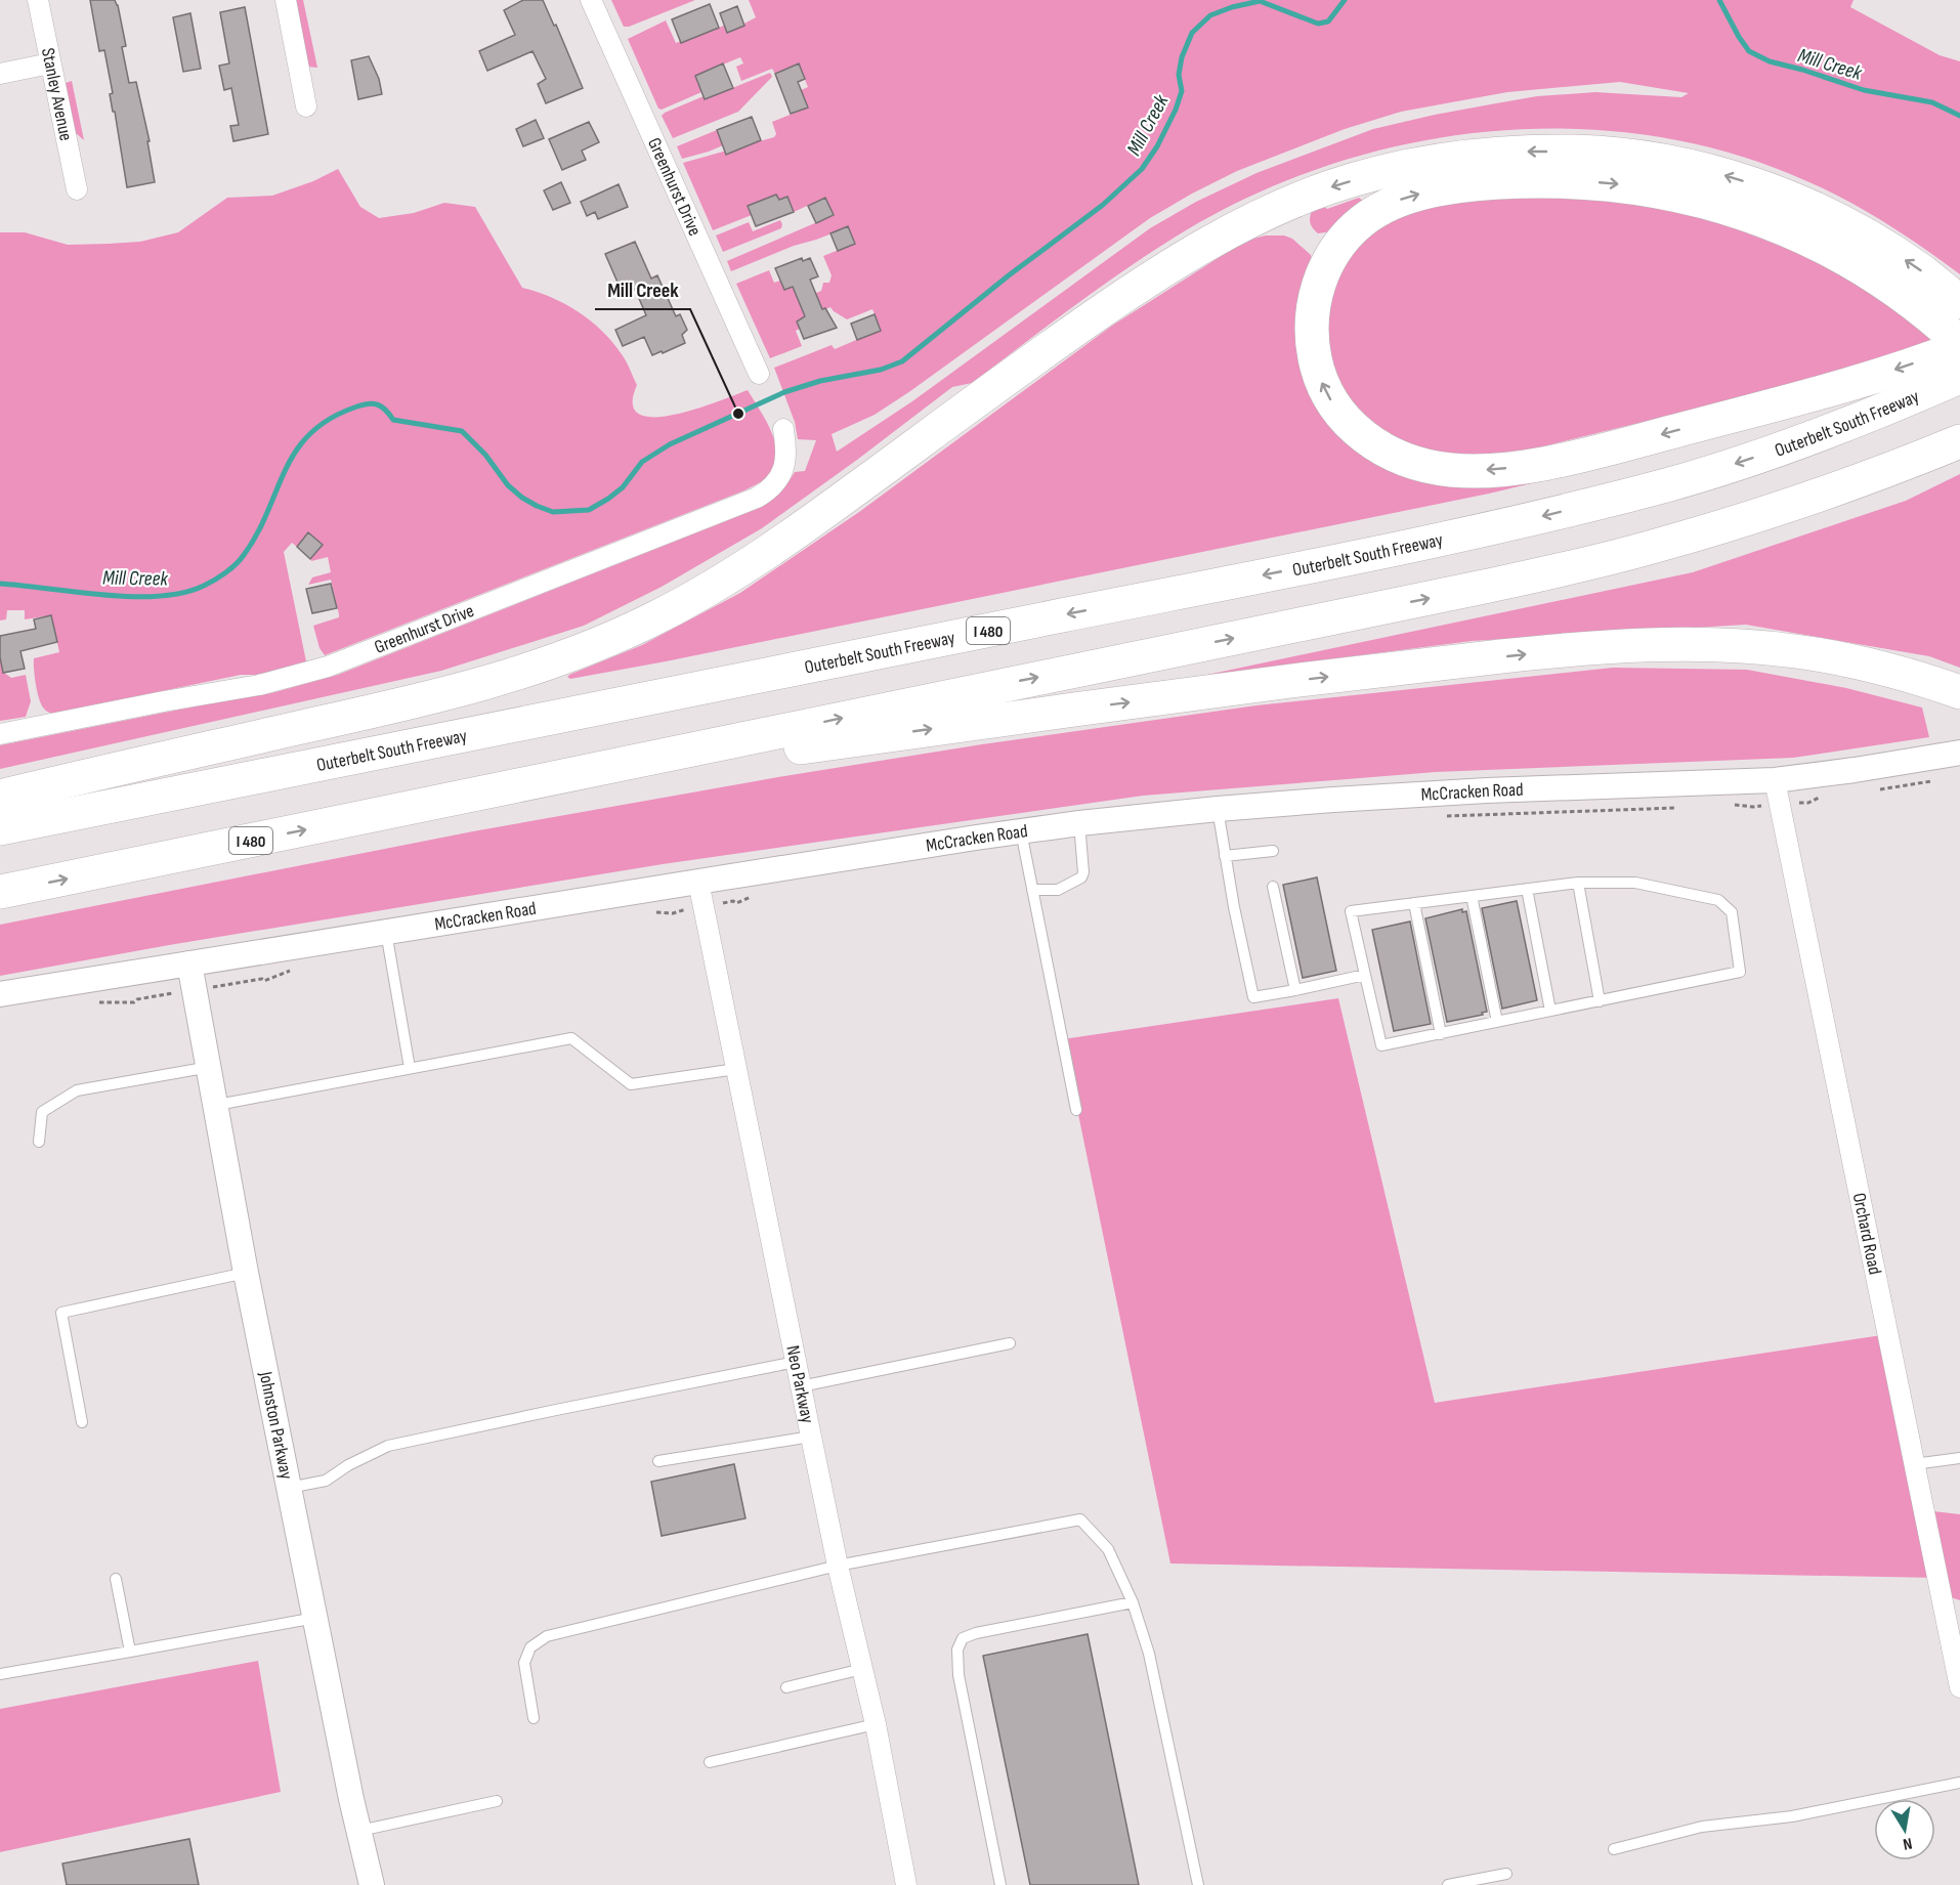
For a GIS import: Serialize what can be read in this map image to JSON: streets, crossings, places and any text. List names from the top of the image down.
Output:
{
  "streets": {
    "highway": ["Outerbelt South Freeway", "I 480"],
    "street": [
      "Stanley Avenue",
      "Greenhurst Drive",
      "McCracken Road",
      "Orchard Road",
      "Neo Parkway",
      "Johnston Parkway"
    ]
  },
  "crossings": [
    ["McCracken Road", "Orchard Road"],
    ["McCracken Road", "Neo Parkway"],
    ["McCracken Road", "Johnston Parkway"]
  ],
  "water": ["Mill Creek"],
  "places": ["Mill Creek"],
  "north": "bottom"
}
